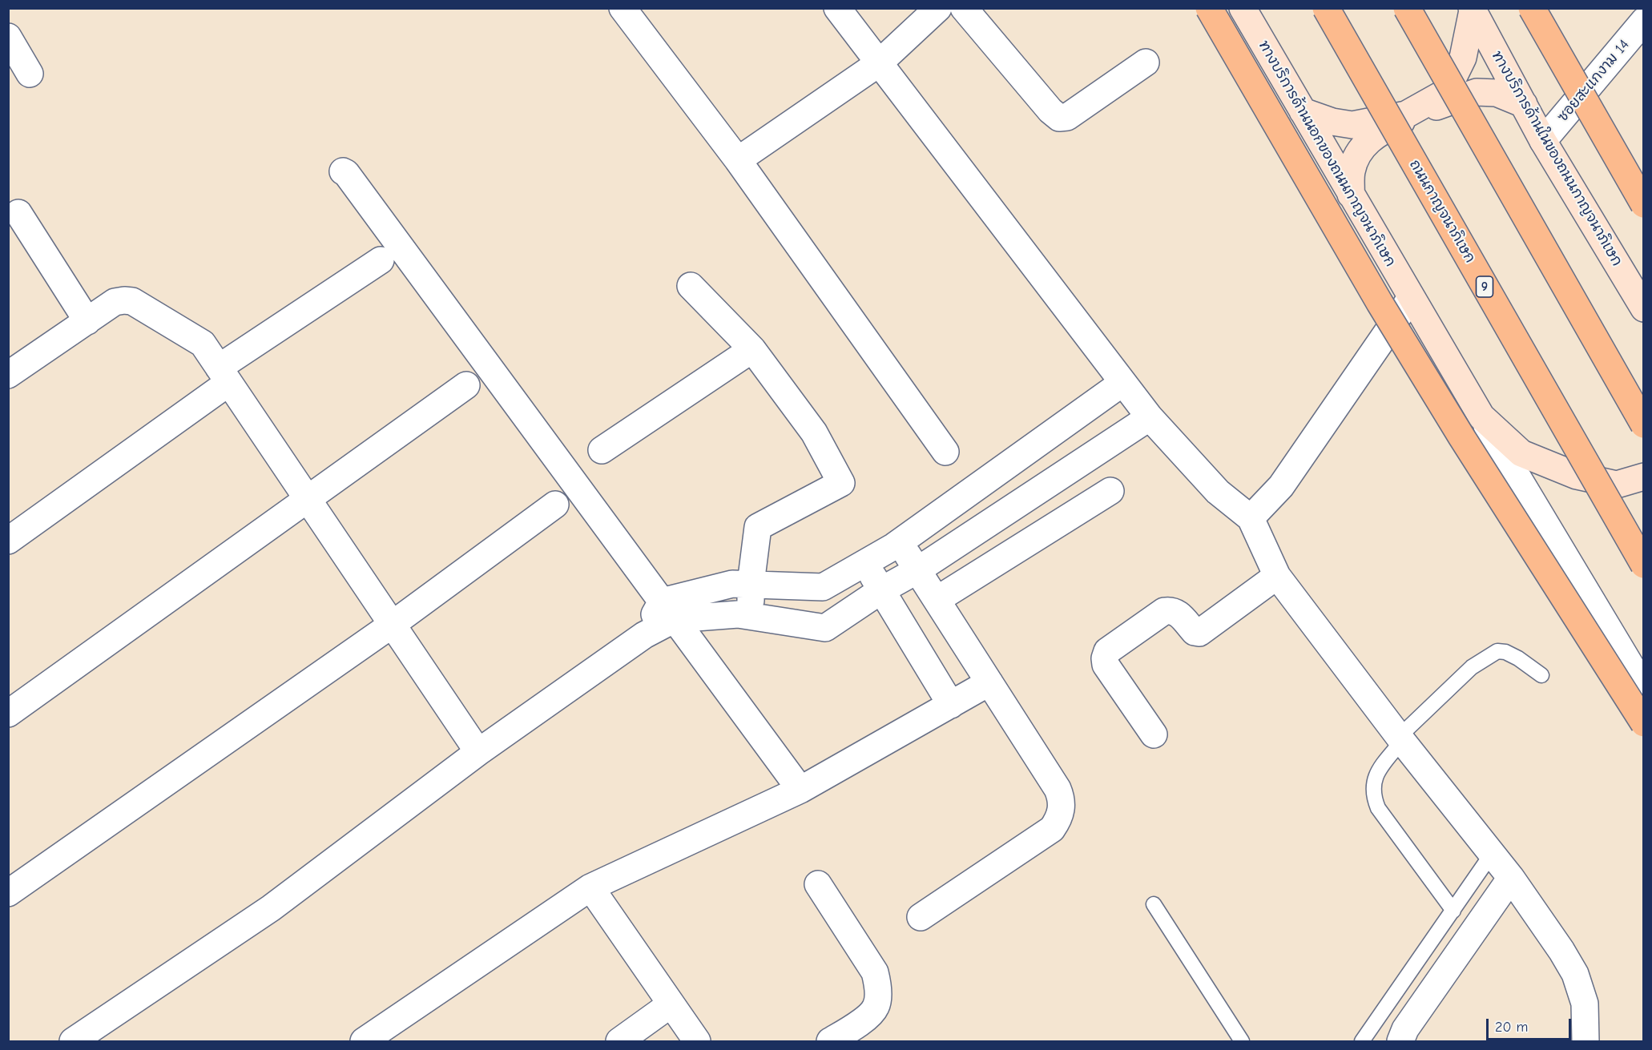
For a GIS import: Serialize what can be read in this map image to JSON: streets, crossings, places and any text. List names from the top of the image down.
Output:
{
  "streets": {
    "highway": ["ถนนกาญจนาภิเษก", "9"],
    "main road": ["ทางบริการด้านนอกของถนนกาญจนาภิเษก", "ทางบริการด้านในของถนนกาญจนาภิเษก"],
    "street": ["ซอยสะแกงาม 14"]
  },
  "crossings": [
    ["ซอยสะแกงาม 14", "ทางบริการด้านในของถนนกาญจนาภิเษก"]
  ],
  "scale_bar": "20 m"
}
